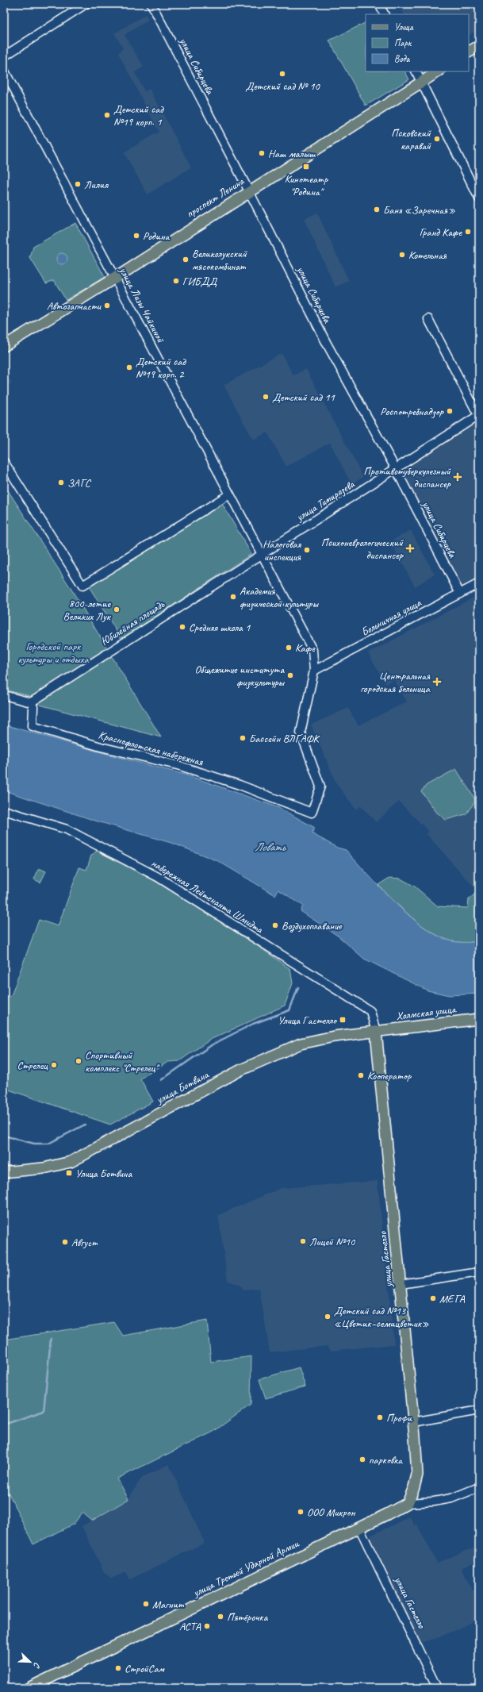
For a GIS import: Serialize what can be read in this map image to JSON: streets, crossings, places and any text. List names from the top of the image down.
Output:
{
  "streets": {
    "main road": [
      "проспект Ленина",
      "Холмская улица",
      "улица Ботвина",
      "улица Гастелло",
      "улица Третьей Ударной Армии"
    ],
    "street": [
      "улица Сибирцева",
      "улица Лизы Чайкиной",
      "улица Тимирязева",
      "Больничная улица",
      "Юбилейная площадь",
      "Краснофлотская набережная",
      "набережная Лейтенанта Шмидта"
    ]
  },
  "crossings": [
    ["улица Сибирцева", "проспект Ленина"],
    ["улица Сибирцева", "улица Тимирязева"],
    ["улица Сибирцева", "Больничная улица"],
    ["проспект Ленина", "улица Лизы Чайкиной"],
    ["улица Лизы Чайкиной", "улица Тимирязева"],
    ["улица Лизы Чайкиной", "Больничная улица"],
    ["улица Лизы Чайкиной", "Краснофлотская набережная"],
    ["улица Тимирязева", "Юбилейная площадь"],
    ["Юбилейная площадь", "Краснофлотская набережная"],
    ["набережная Лейтенанта Шмидта", "Холмская улица"],
    ["набережная Лейтенанта Шмидта", "улица Ботвина"],
    ["набережная Лейтенанта Шмидта", "улица Гастелло"],
    ["Холмская улица", "улица Ботвина"],
    ["Холмская улица", "улица Гастелло"],
    ["улица Ботвина", "улица Гастелло"],
    ["улица Гастелло", "улица Третьей Ударной Армии"]
  ],
  "water": ["Ловать"],
  "parks": ["Городской парк культуры и отдыха"],
  "places": {
    "other": [
      "Детский сад № 10",
      "Детский сад №19 корп. 1",
      "Псковский каравай",
      "Наш малыш",
      "Лилия",
      "Баня «Заречная»",
      "Гранд Кафе",
      "Родина",
      "Котельная",
      "Великолукский мясокомбинат",
      "ГИБДД",
      "Автозапчасти",
      "Детский сад №19 корп. 2",
      "Детский сад 11",
      "Роспотребнадзор",
      "ЗАГС",
      "Налоговая инспекция",
      "Aкадемия физической культуры",
      "800-летие Великих Лук",
      "Средняя школа 1",
      "Кафе",
      "Общежитие института физкультуры",
      "Бассейн ВЛГАФК",
      "Воздухоплавание",
      "Спортивный комплекс \"Стрелец\"",
      "Стрелец",
      "Кооператор",
      "Лицей №10",
      "Август",
      "МЕГА",
      "Детский сад №13 «Цветик–семицветик»",
      "Профи",
      "парковка",
      "ООО Микрон",
      "Магнит",
      "Пятёрочка",
      "АСТА",
      "СтройСам"
    ],
    "transit": ["Кинотеатр \"Родина\"", "Улица Гастелло", "Улица Ботвина"],
    "health": ["Противотуберкулезный диспансер", "Психоневрологический диспансер", "Центральная городская больница"]
  },
  "legend": ["Улица", "Парк", "Вода"],
  "north": "bottom right"
}
